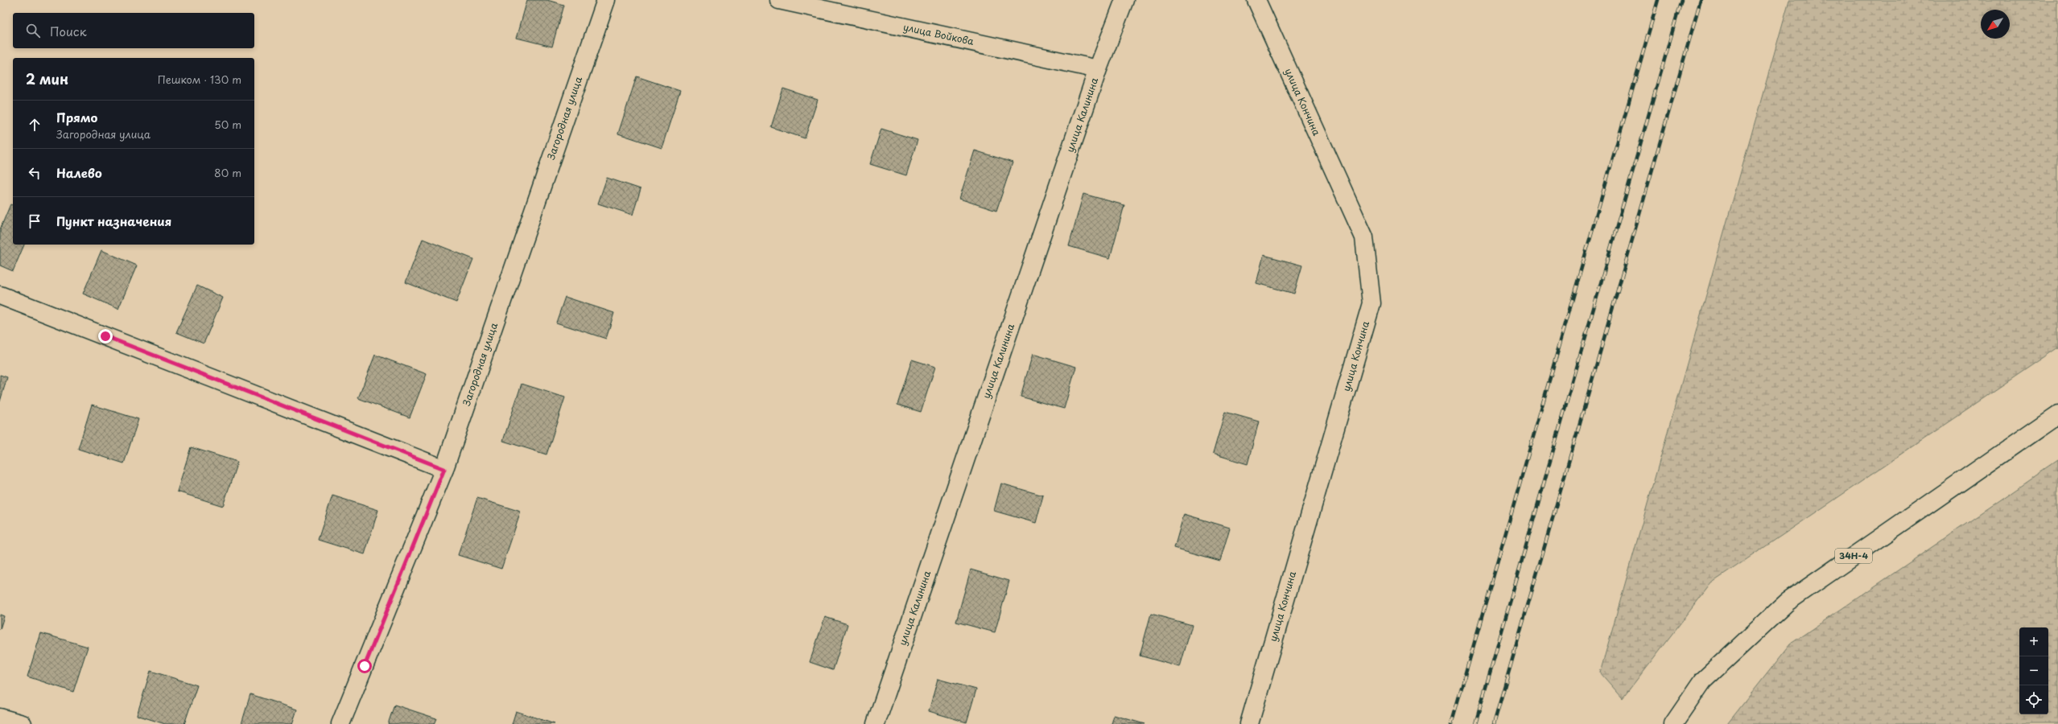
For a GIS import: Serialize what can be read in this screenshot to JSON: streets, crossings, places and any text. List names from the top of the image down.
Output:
{
  "streets": {
    "street": [
      "улица Войкова",
      "улица Кончина",
      "улица Калинина",
      "Загородная улица",
      "34Н-4"
    ]
  },
  "crossings": [
    ["улица Войкова", "улица Калинина"]
  ],
  "north": "bottom left",
  "page": {
    "search": "Поиск",
    "heading": ["2 мин", "Пешком · 130 m"],
    "list": [
      ["Прямо", "Загородная улица", "50 m"],
      ["Налево", "80 m"],
      "Пункт назначения"
    ],
    "map_buttons": ["+", "−"]
  }
}
